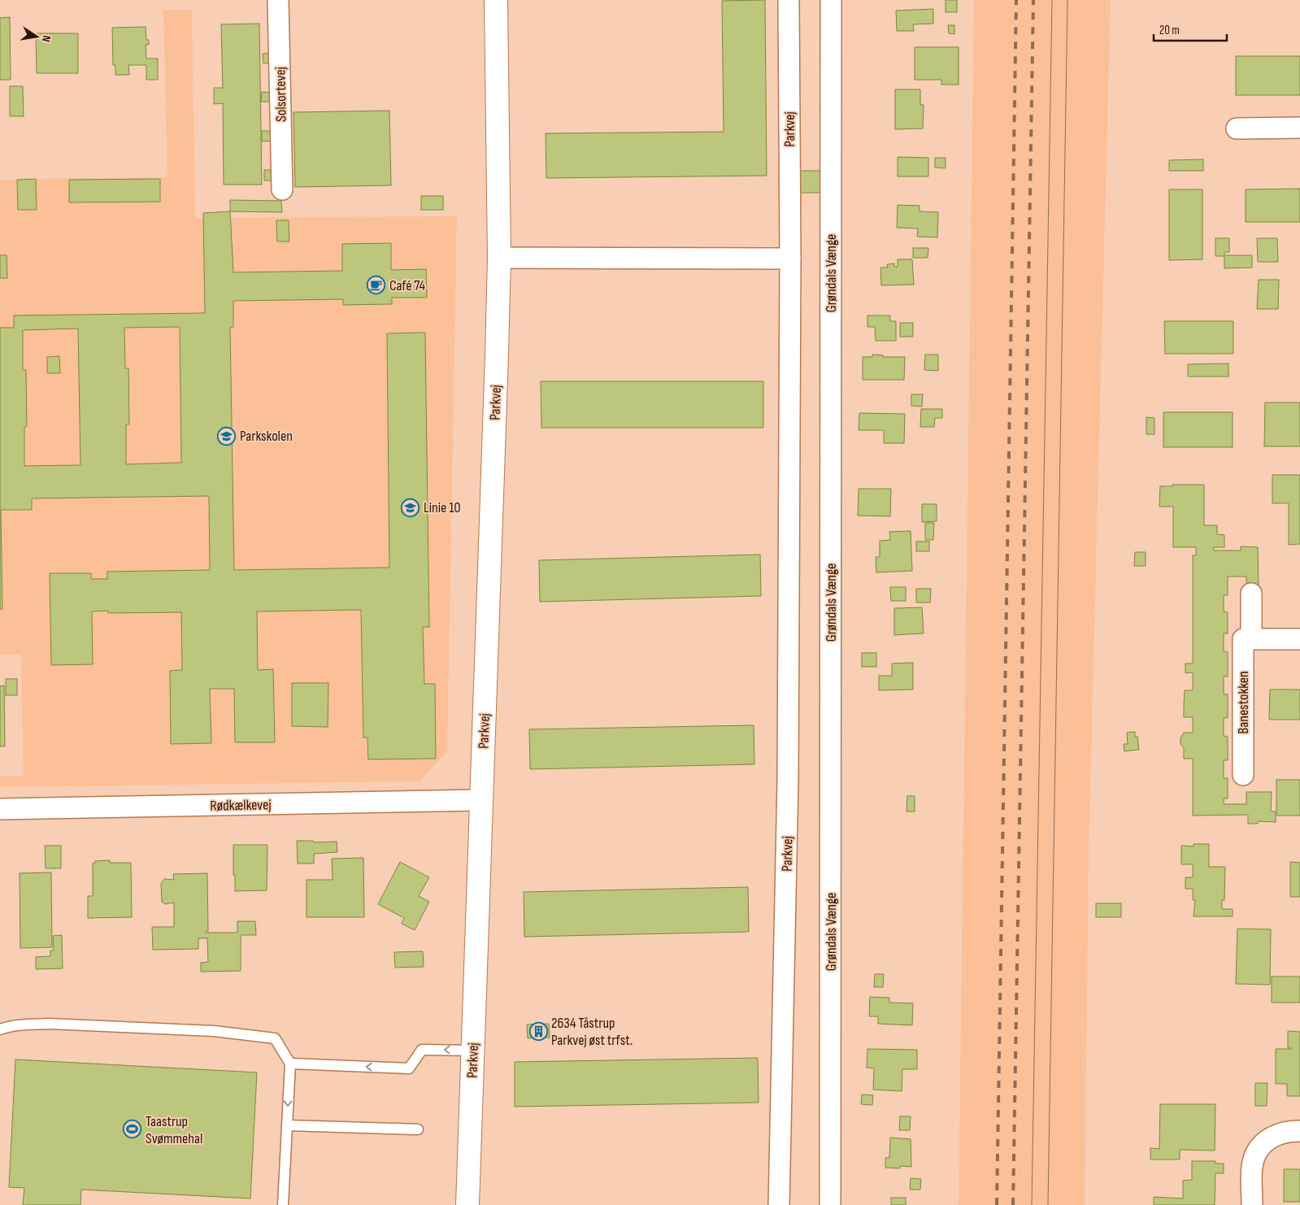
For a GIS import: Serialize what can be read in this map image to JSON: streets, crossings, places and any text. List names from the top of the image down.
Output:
{
  "streets": {
    "street": [
      "Solsortevej",
      "Parkvej",
      "Grøndals Vænge",
      "Banestokken",
      "Rødkælkevej"
    ]
  },
  "crossings": [
    ["Parkvej", "Rødkælkevej"]
  ],
  "places": {
    "cafe": ["Café 74"],
    "school or university": ["Parkskolen", "Linie 10"],
    "building": ["2634 Tåstrup Parkvej øst trfst."],
    "sports": ["Taastrup Svømmehal"]
  },
  "scale_bar": "20 m",
  "north": "right"
}
